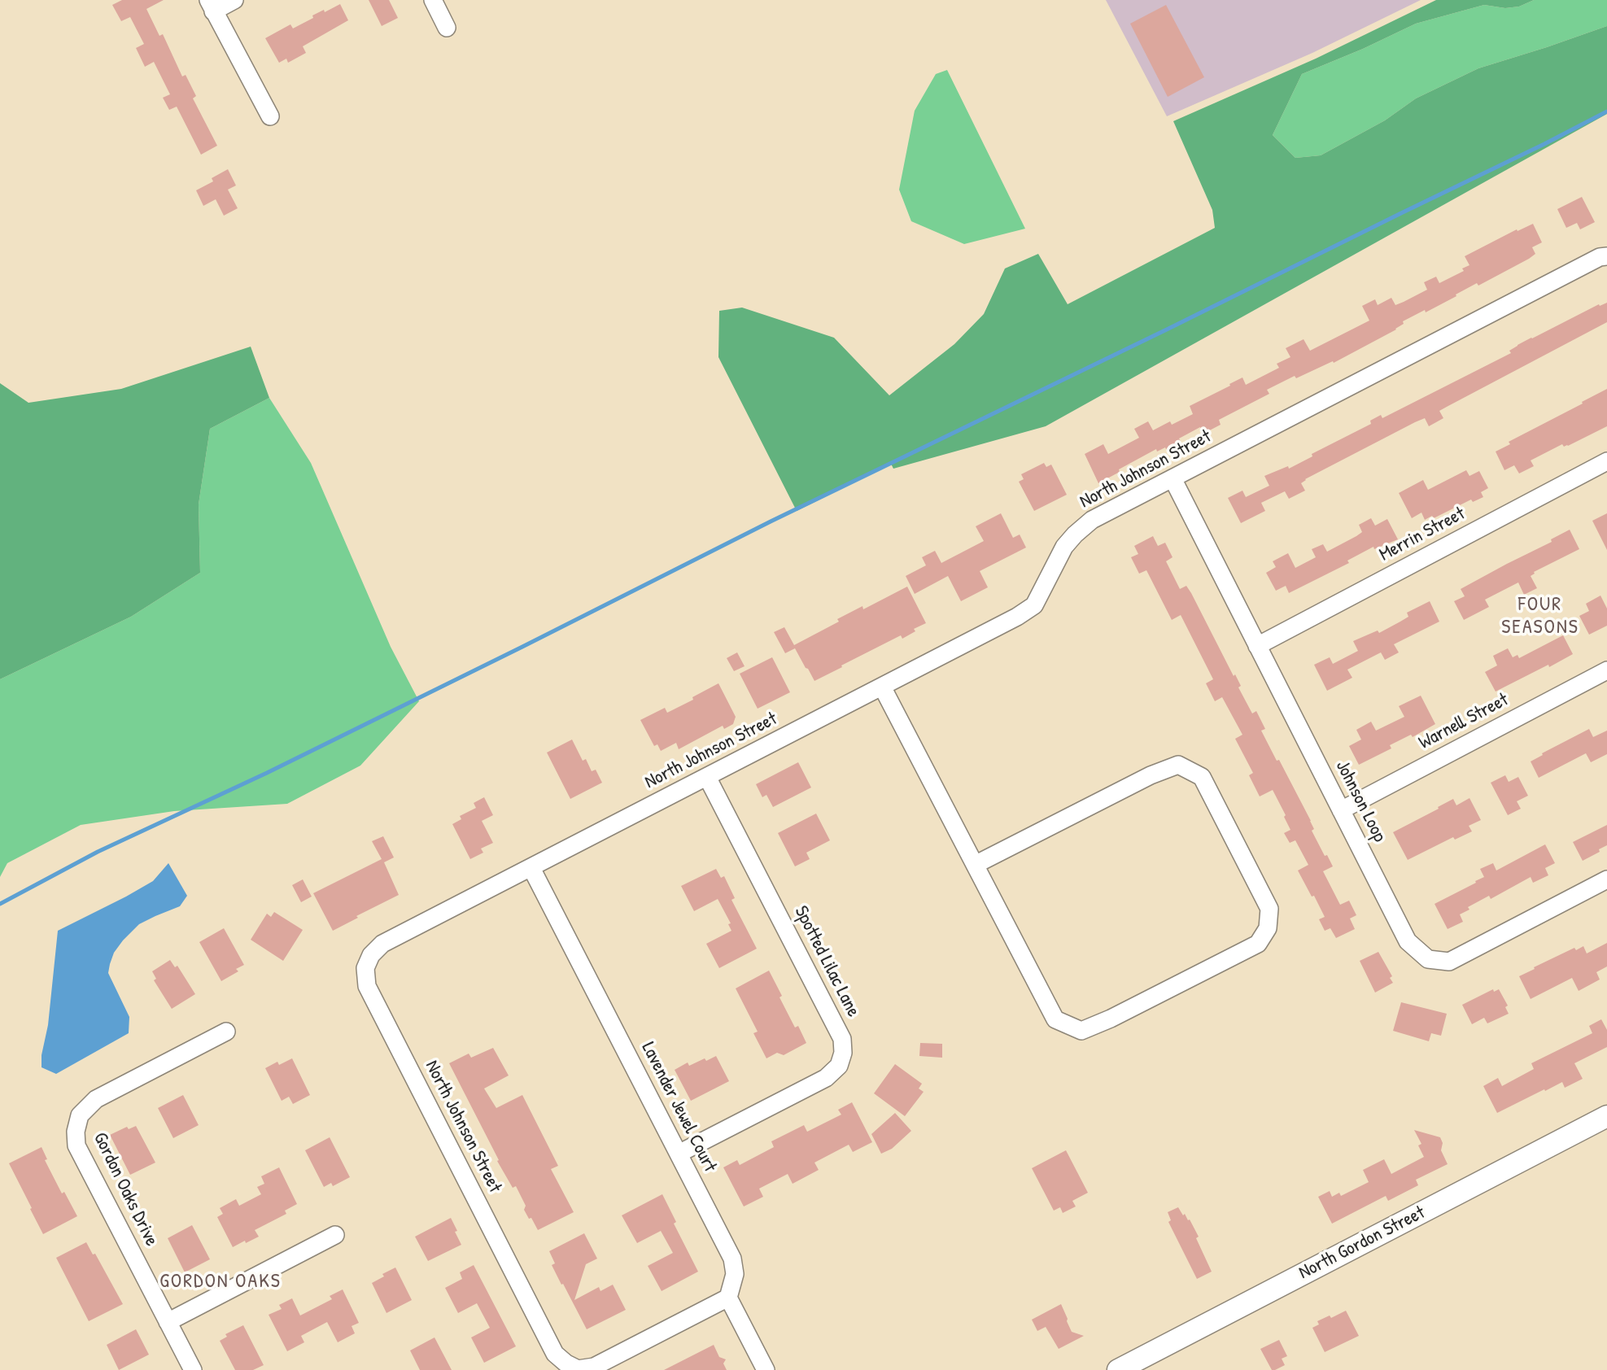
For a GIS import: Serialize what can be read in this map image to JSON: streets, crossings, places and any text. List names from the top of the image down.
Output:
{
  "streets": {
    "street": [
      "North Johnson Street",
      "Merrin Street",
      "Warnell Street",
      "Johnson Loop",
      "Spotted Lilac Lane",
      "Lavender Jewel Court",
      "Gordon Oaks Drive",
      "North Gordon Street"
    ]
  },
  "crossings": [
    ["North Johnson Street", "Johnson Loop"],
    ["North Johnson Street", "Spotted Lilac Lane"],
    ["North Johnson Street", "Lavender Jewel Court"],
    ["Merrin Street", "Johnson Loop"],
    ["Warnell Street", "Johnson Loop"],
    ["Spotted Lilac Lane", "Lavender Jewel Court"]
  ],
  "districts": ["FOUR SEASONS", "GORDON OAKS"]
}
